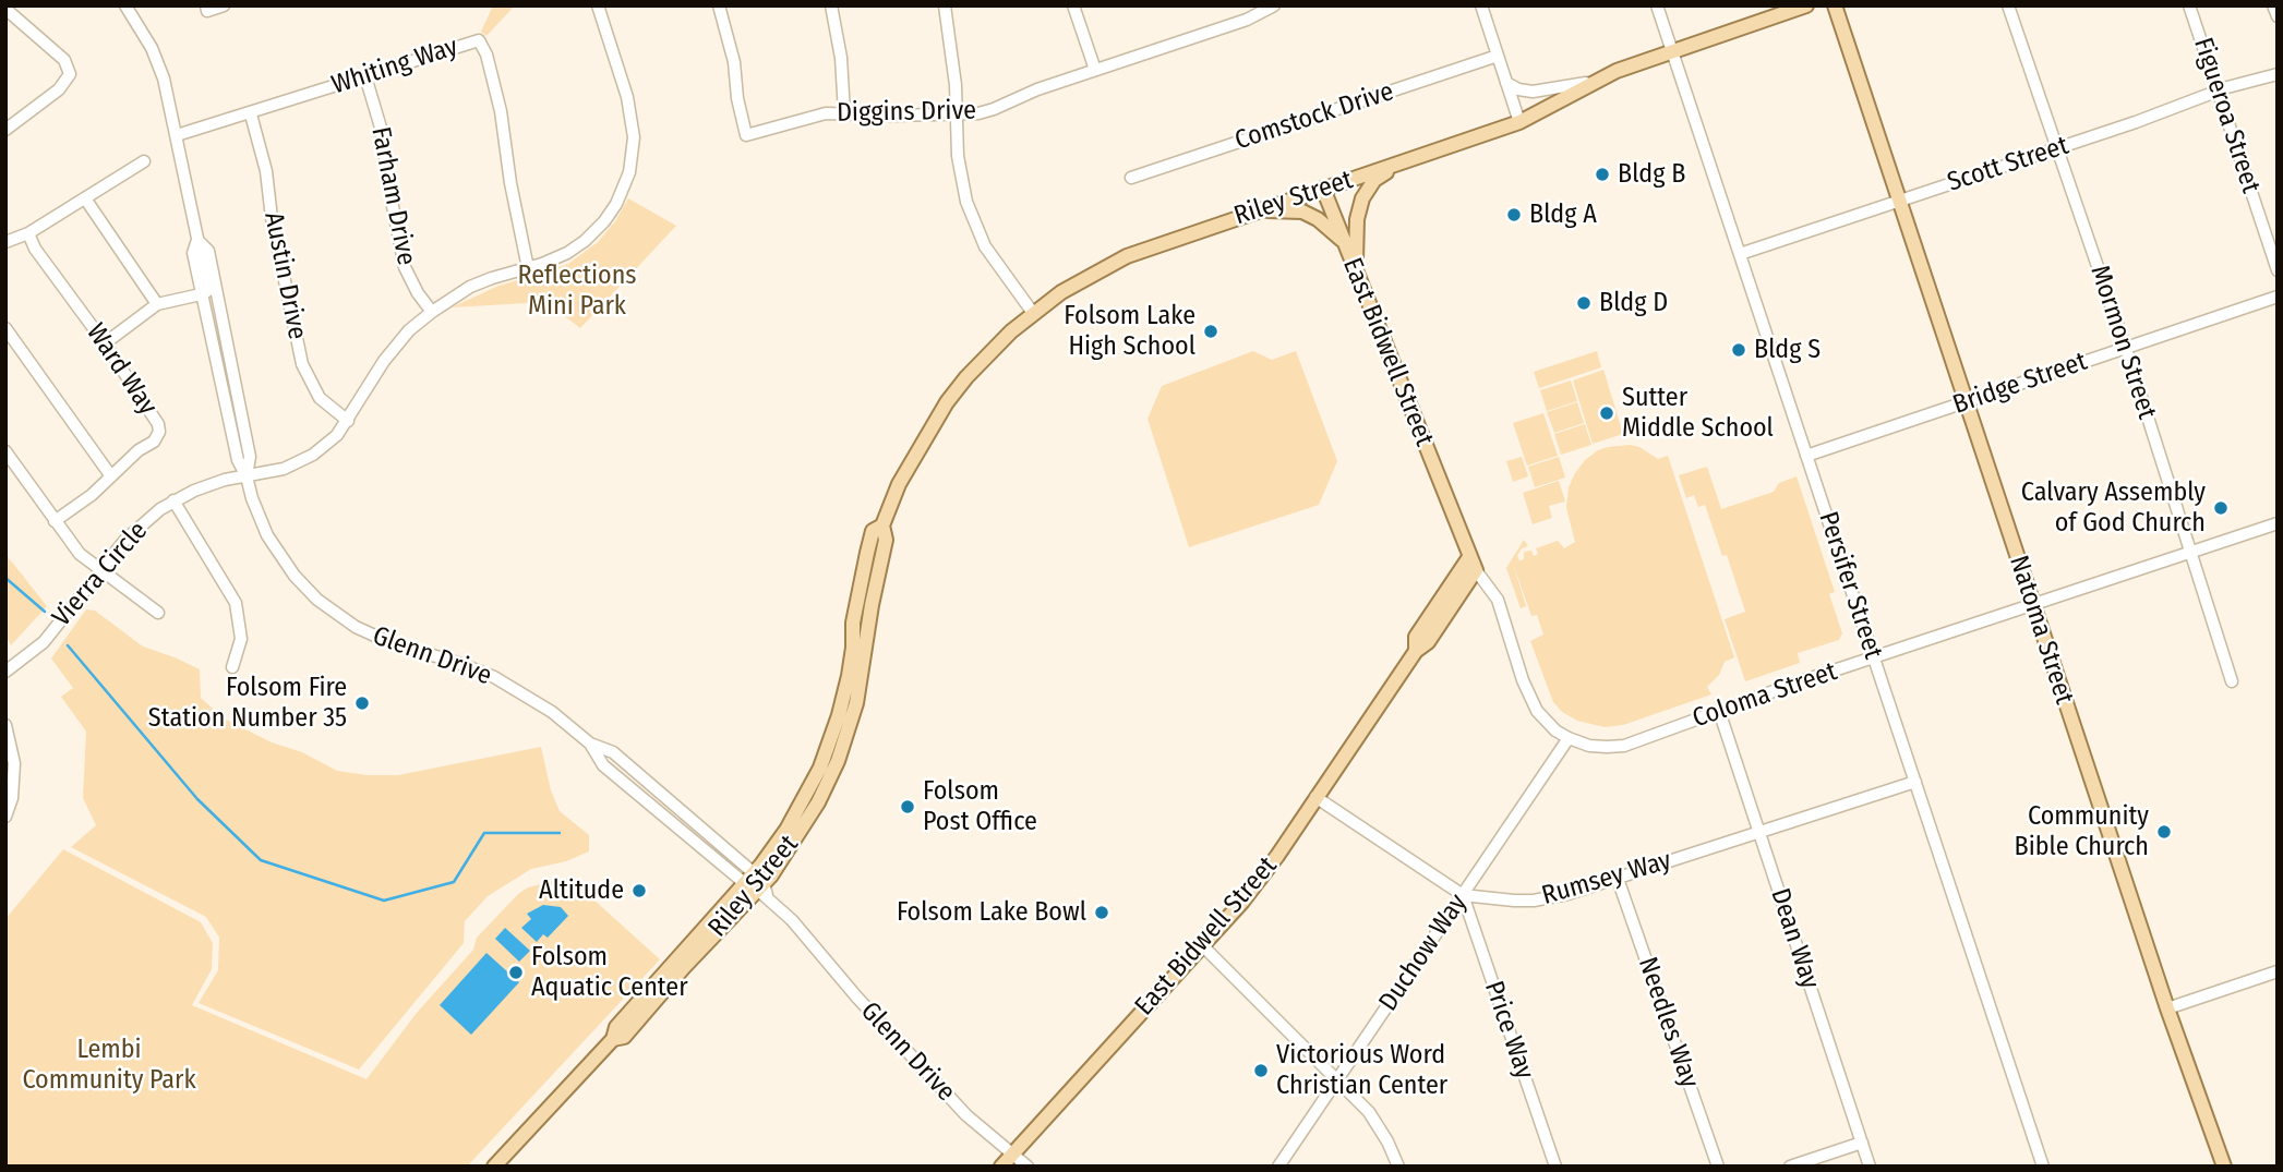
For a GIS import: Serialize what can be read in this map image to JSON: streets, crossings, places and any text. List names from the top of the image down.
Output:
{
  "streets": {
    "main road": ["Riley Street", "East Bidwell Street", "Natoma Street"],
    "street": [
      "Whiting Way",
      "Diggins Drive",
      "Figueroa Street",
      "Comstock Drive",
      "Scott Street",
      "Farham Drive",
      "Austin Drive",
      "Mormon Street",
      "Ward Way",
      "Bridge Street",
      "Vierra Circle",
      "Persifer Street",
      "Glenn Drive",
      "Coloma Street",
      "Rumsey Way",
      "Dean Way",
      "Duchow Way",
      "Needles Way",
      "Price Way"
    ]
  },
  "crossings": [
    ["Whiting Way", "Farham Drive"],
    ["Whiting Way", "Austin Drive"],
    ["Whiting Way", "Vierra Circle"],
    ["Whiting Way", "Glenn Drive"],
    ["Figueroa Street", "Scott Street"],
    ["Scott Street", "Mormon Street"],
    ["Scott Street", "Persifer Street"],
    ["Scott Street", "Natoma Street"],
    ["Farham Drive", "Vierra Circle"],
    ["Riley Street", "East Bidwell Street"],
    ["Riley Street", "Persifer Street"],
    ["Riley Street", "Glenn Drive"],
    ["Austin Drive", "Vierra Circle"],
    ["Mormon Street", "Bridge Street"],
    ["Mormon Street", "Coloma Street"],
    ["East Bidwell Street", "Glenn Drive"],
    ["East Bidwell Street", "Coloma Street"],
    ["East Bidwell Street", "Rumsey Way"],
    ["Bridge Street", "Persifer Street"],
    ["Bridge Street", "Natoma Street"],
    ["Vierra Circle", "Glenn Drive"],
    ["Persifer Street", "Coloma Street"],
    ["Persifer Street", "Rumsey Way"],
    ["Natoma Street", "Coloma Street"],
    ["Coloma Street", "Dean Way"],
    ["Coloma Street", "Duchow Way"],
    ["Rumsey Way", "Dean Way"],
    ["Rumsey Way", "Duchow Way"],
    ["Rumsey Way", "Needles Way"],
    ["Rumsey Way", "Price Way"],
    ["Duchow Way", "Price Way"]
  ],
  "parks": ["Reflections Mini Park", "Lembi Community Park"],
  "places": [
    "Bldg B",
    "Bldg A",
    "Bldg D",
    "Folsom Lake High School",
    "Bldg S",
    "Sutter Middle School",
    "Calvary Assembly of God Church",
    "Folsom Fire Station Number 35",
    "Folsom Post Office",
    "Community Bible Church",
    "Altitude",
    "Folsom Lake Bowl",
    "Folsom Aquatic Center",
    "Victorious Word Christian Center"
  ]
}
